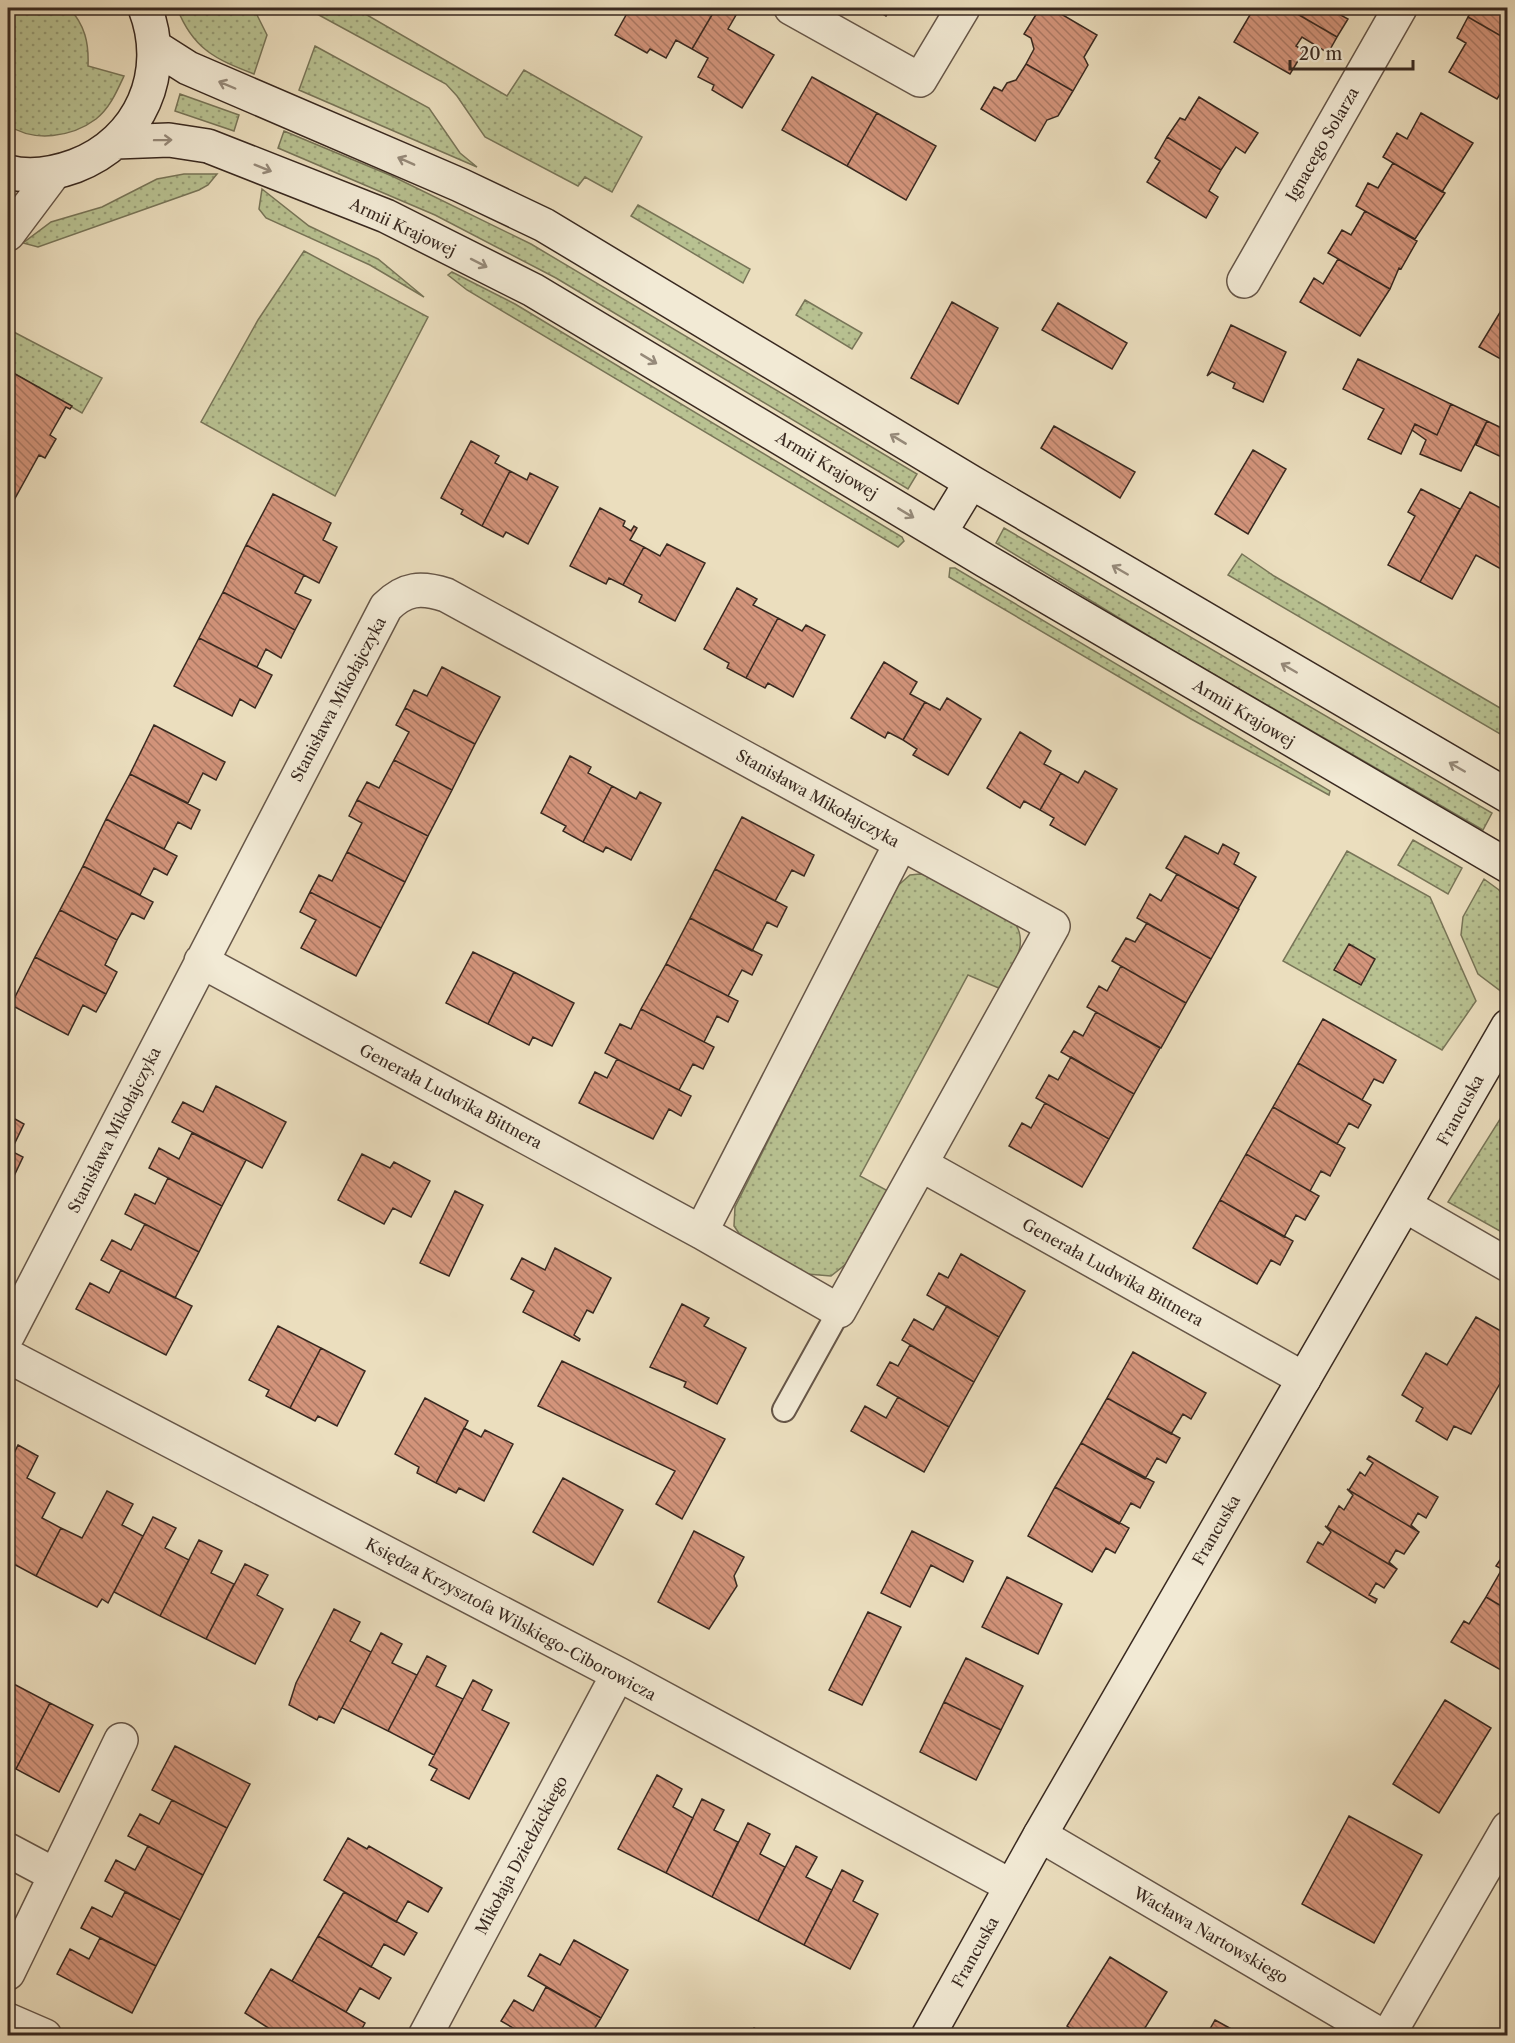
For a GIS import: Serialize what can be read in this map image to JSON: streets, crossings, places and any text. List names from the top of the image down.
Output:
{
  "streets": {
    "street": [
      "Ignacego Solarza",
      "Armii Krajowej",
      "Stanisława Mikołajczyka",
      "Generała Ludwika Bittnera",
      "Francuska",
      "Księdza Krzysztofa Wilskiego-Ciborowicza",
      "Mikołaja Dziedzickiego",
      "Wacława Nartowskiego"
    ]
  },
  "crossings": [
    ["Stanisława Mikołajczyka", "Generała Ludwika Bittnera"],
    ["Generała Ludwika Bittnera", "Francuska"],
    ["Francuska", "Księdza Krzysztofa Wilskiego-Ciborowicza"],
    ["Francuska", "Wacława Nartowskiego"],
    ["Księdza Krzysztofa Wilskiego-Ciborowicza", "Mikołaja Dziedzickiego"]
  ],
  "scale_bar": "20 m"
}
